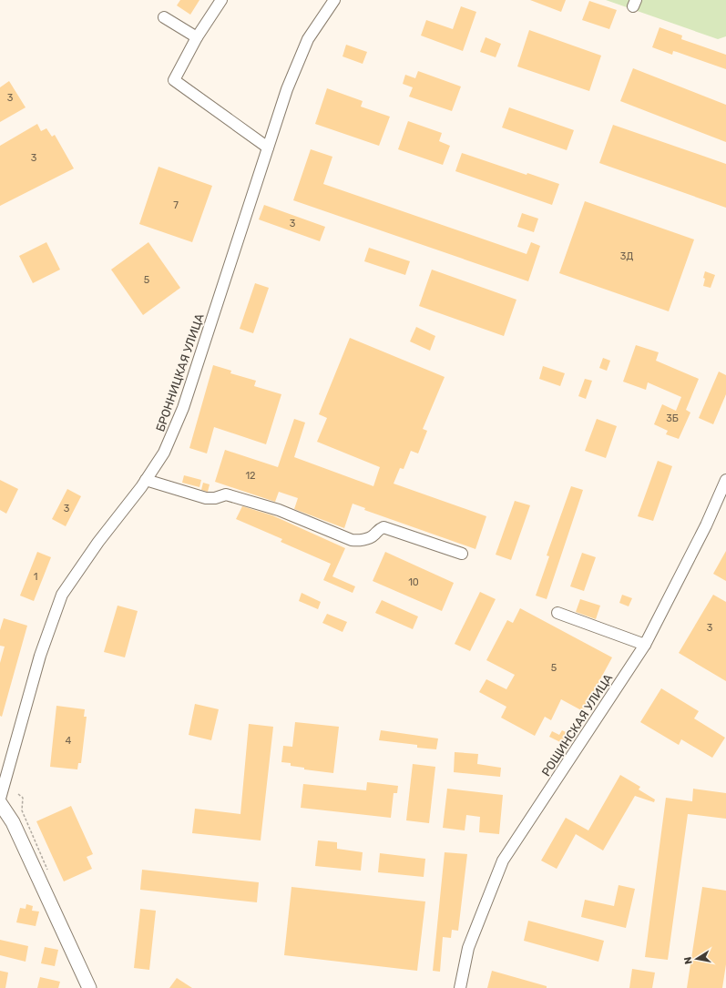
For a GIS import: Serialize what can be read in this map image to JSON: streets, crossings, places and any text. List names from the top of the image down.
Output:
{
  "streets": {
    "street": ["БРОННИЦКАЯ УЛИЦА", "РОЩИНСКАЯ УЛИЦА"]
  },
  "house_numbers": [
    "3",
    "3",
    "7",
    "3",
    "3Д",
    "5",
    "3Б",
    "12",
    "3",
    "1",
    "10",
    "3",
    "5",
    "4"
  ],
  "north": "left"
}
